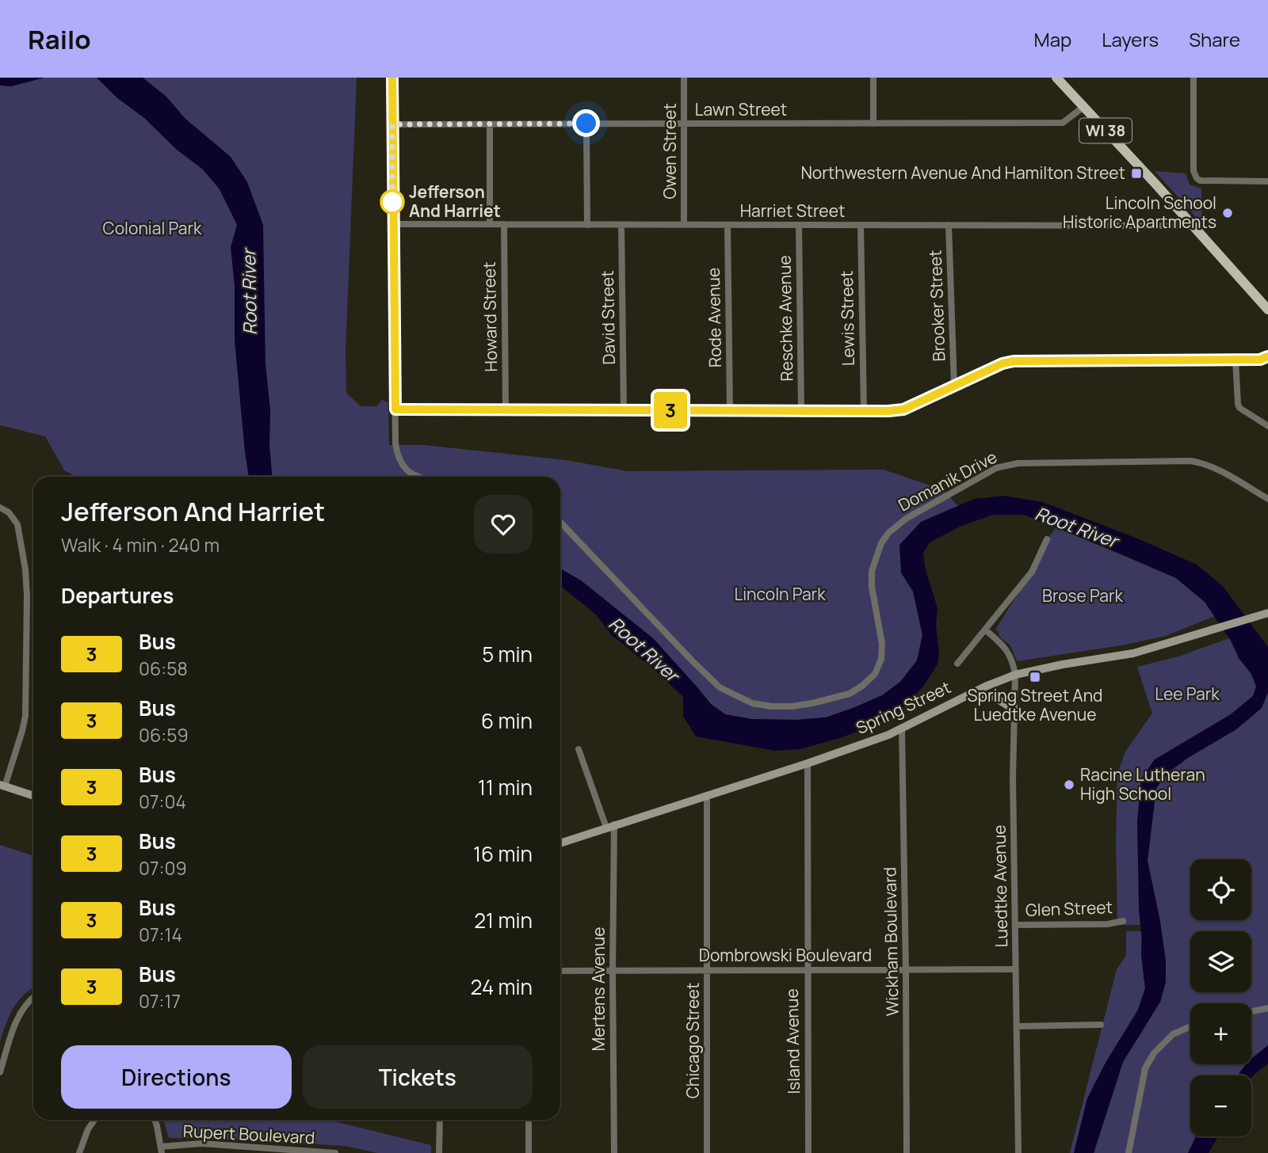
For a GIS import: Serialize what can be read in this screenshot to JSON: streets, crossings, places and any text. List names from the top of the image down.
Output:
{
  "streets": {
    "main road": ["WI 38", "Spring Street"],
    "street": [
      "Lawn Street",
      "Owen Street",
      "Harriet Street",
      "Brooker Street",
      "Howard Street",
      "David Street",
      "Rode Avenue",
      "Reschke Avenue",
      "Lewis Street",
      "Domanik Drive",
      "Luedtke Avenue",
      "Glen Street",
      "Wickham Boulevard",
      "Dombrowski Boulevard",
      "Mertens Avenue",
      "Chicago Street",
      "Island Avenue",
      "Rupert Boulevard"
    ]
  },
  "crossings": [
    ["Lawn Street", "WI 38"],
    ["Lawn Street", "Owen Street"],
    ["WI 38", "Harriet Street"],
    ["Owen Street", "Harriet Street"],
    ["Harriet Street", "Brooker Street"],
    ["Harriet Street", "Howard Street"],
    ["Harriet Street", "David Street"],
    ["Harriet Street", "Rode Avenue"],
    ["Harriet Street", "Reschke Avenue"],
    ["Harriet Street", "Lewis Street"],
    ["Spring Street", "Luedtke Avenue"],
    ["Spring Street", "Wickham Boulevard"],
    ["Spring Street", "Mertens Avenue"],
    ["Spring Street", "Chicago Street"],
    ["Spring Street", "Island Avenue"],
    ["Luedtke Avenue", "Glen Street"],
    ["Luedtke Avenue", "Dombrowski Boulevard"],
    ["Wickham Boulevard", "Dombrowski Boulevard"],
    ["Dombrowski Boulevard", "Mertens Avenue"],
    ["Dombrowski Boulevard", "Chicago Street"],
    ["Dombrowski Boulevard", "Island Avenue"]
  ],
  "water": ["Root River"],
  "parks": [
    "Colonial Park",
    "Lincoln Park",
    "Brose Park",
    "Lee Park"
  ],
  "places": {
    "transit": ["Northwestern Avenue And Hamilton Street", "Spring Street And Luedtke Avenue"],
    "other": ["Jefferson And Harriet", "Lincoln School Historic Apartments", "Racine Lutheran High School"]
  },
  "lines": ["bus line 3"],
  "page": {
    "header": "Railo",
    "nav": ["Map", "Layers", "Share"],
    "on_map": "3",
    "heading": [
      ["Jefferson And Harriet", "Walk · 4 min · 240 m"],
      "Departures"
    ],
    "list": [
      {
        "mark": "3",
        "name": "Bus",
        "note": "06:58",
        "value": "5 min"
      },
      {
        "mark": "3",
        "name": "Bus",
        "note": "06:59",
        "value": "6 min"
      },
      {
        "mark": "3",
        "name": "Bus",
        "note": "07:04",
        "value": "11 min"
      },
      {
        "mark": "3",
        "name": "Bus",
        "note": "07:09",
        "value": "16 min"
      },
      {
        "mark": "3",
        "name": "Bus",
        "note": "07:14",
        "value": "21 min"
      },
      {
        "mark": "3",
        "name": "Bus",
        "note": "07:17",
        "value": "24 min"
      }
    ],
    "map_buttons": ["+", "−"],
    "buttons": ["Directions", "Tickets"]
  }
}
